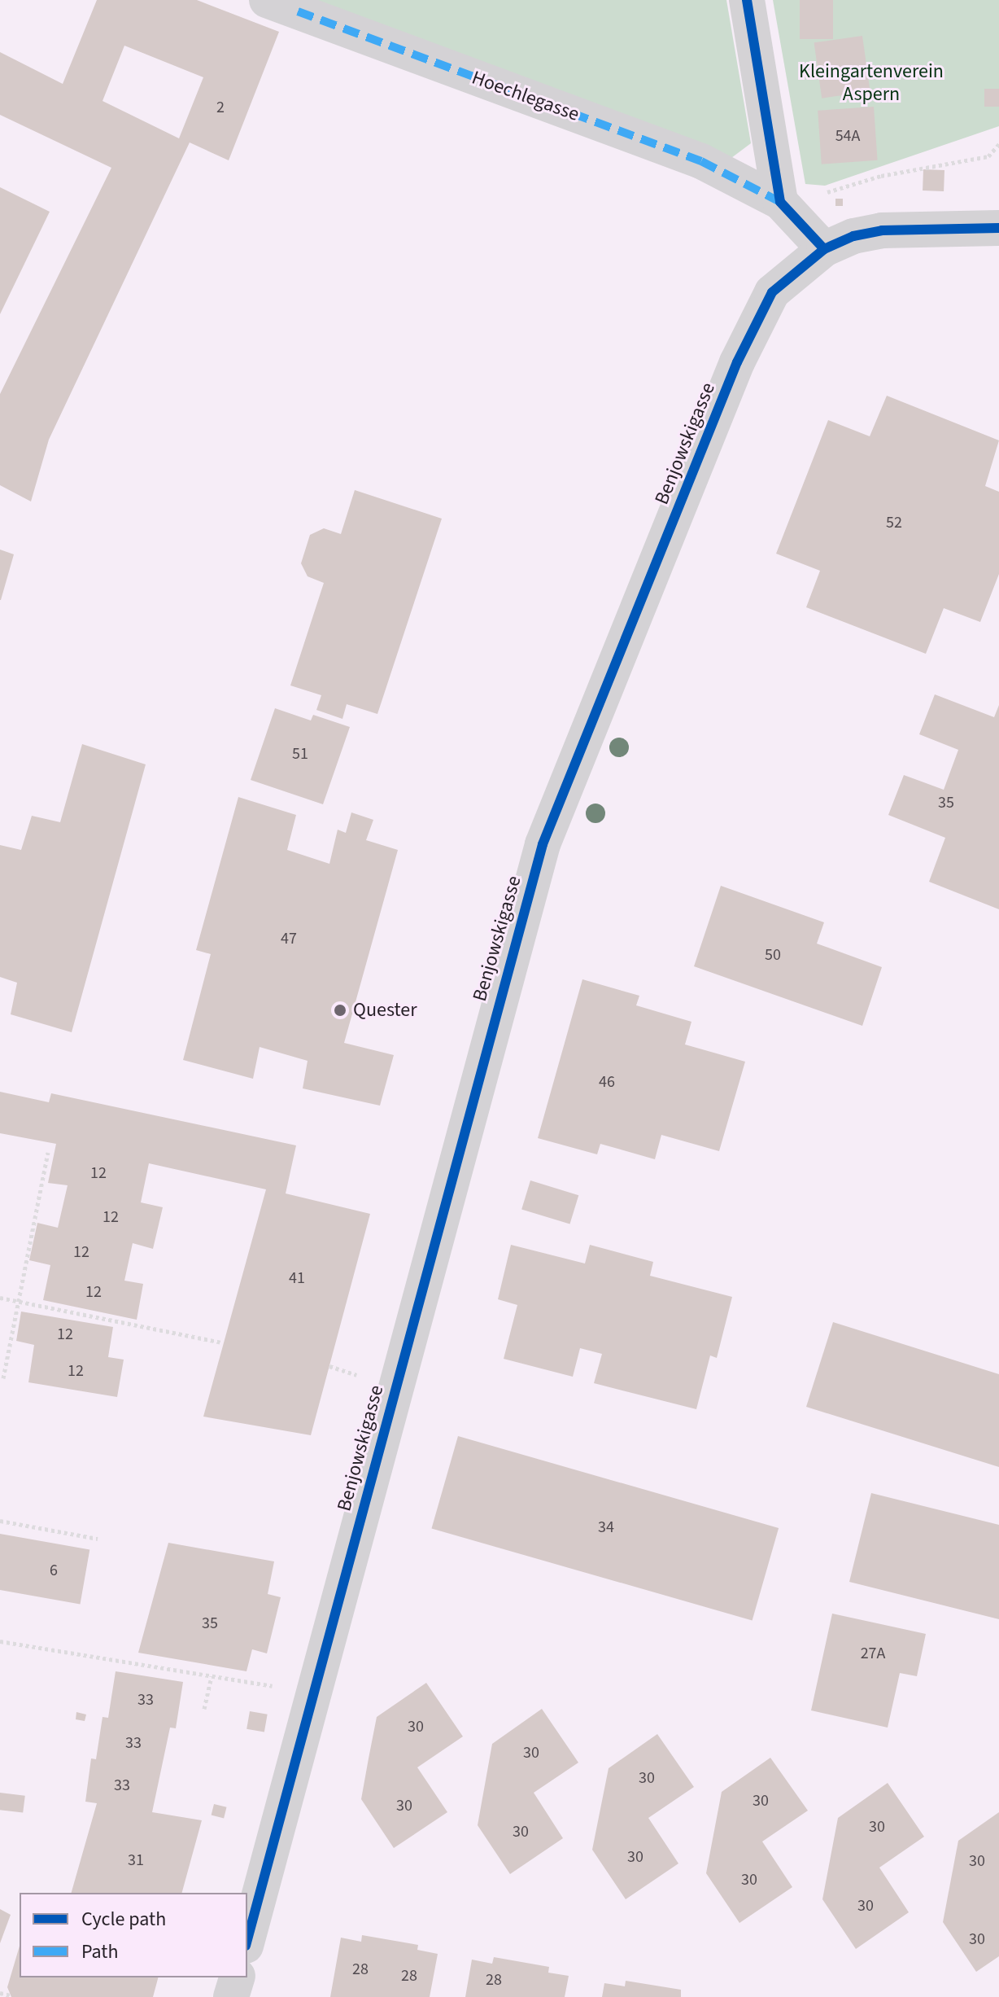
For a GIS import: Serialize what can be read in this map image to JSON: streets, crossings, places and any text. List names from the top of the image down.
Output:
{
  "streets": {
    "street": ["Hoechlegasse", "Benjowskigasse"]
  },
  "parks": ["Kleingartenverein Aspern"],
  "places": ["Quester"],
  "house_numbers": [
    "2",
    "54A",
    "52",
    "51",
    "35",
    "47",
    "50",
    "46",
    "12",
    "12",
    "12",
    "41",
    "12",
    "12",
    "12",
    "34",
    "6",
    "35",
    "27A",
    "33",
    "30",
    "33",
    "30",
    "30",
    "33",
    "30",
    "30",
    "30",
    "30",
    "30",
    "31",
    "30",
    "30",
    "30",
    "30",
    "28",
    "28",
    "28"
  ],
  "legend": ["Cycle path", "Path"]
}
